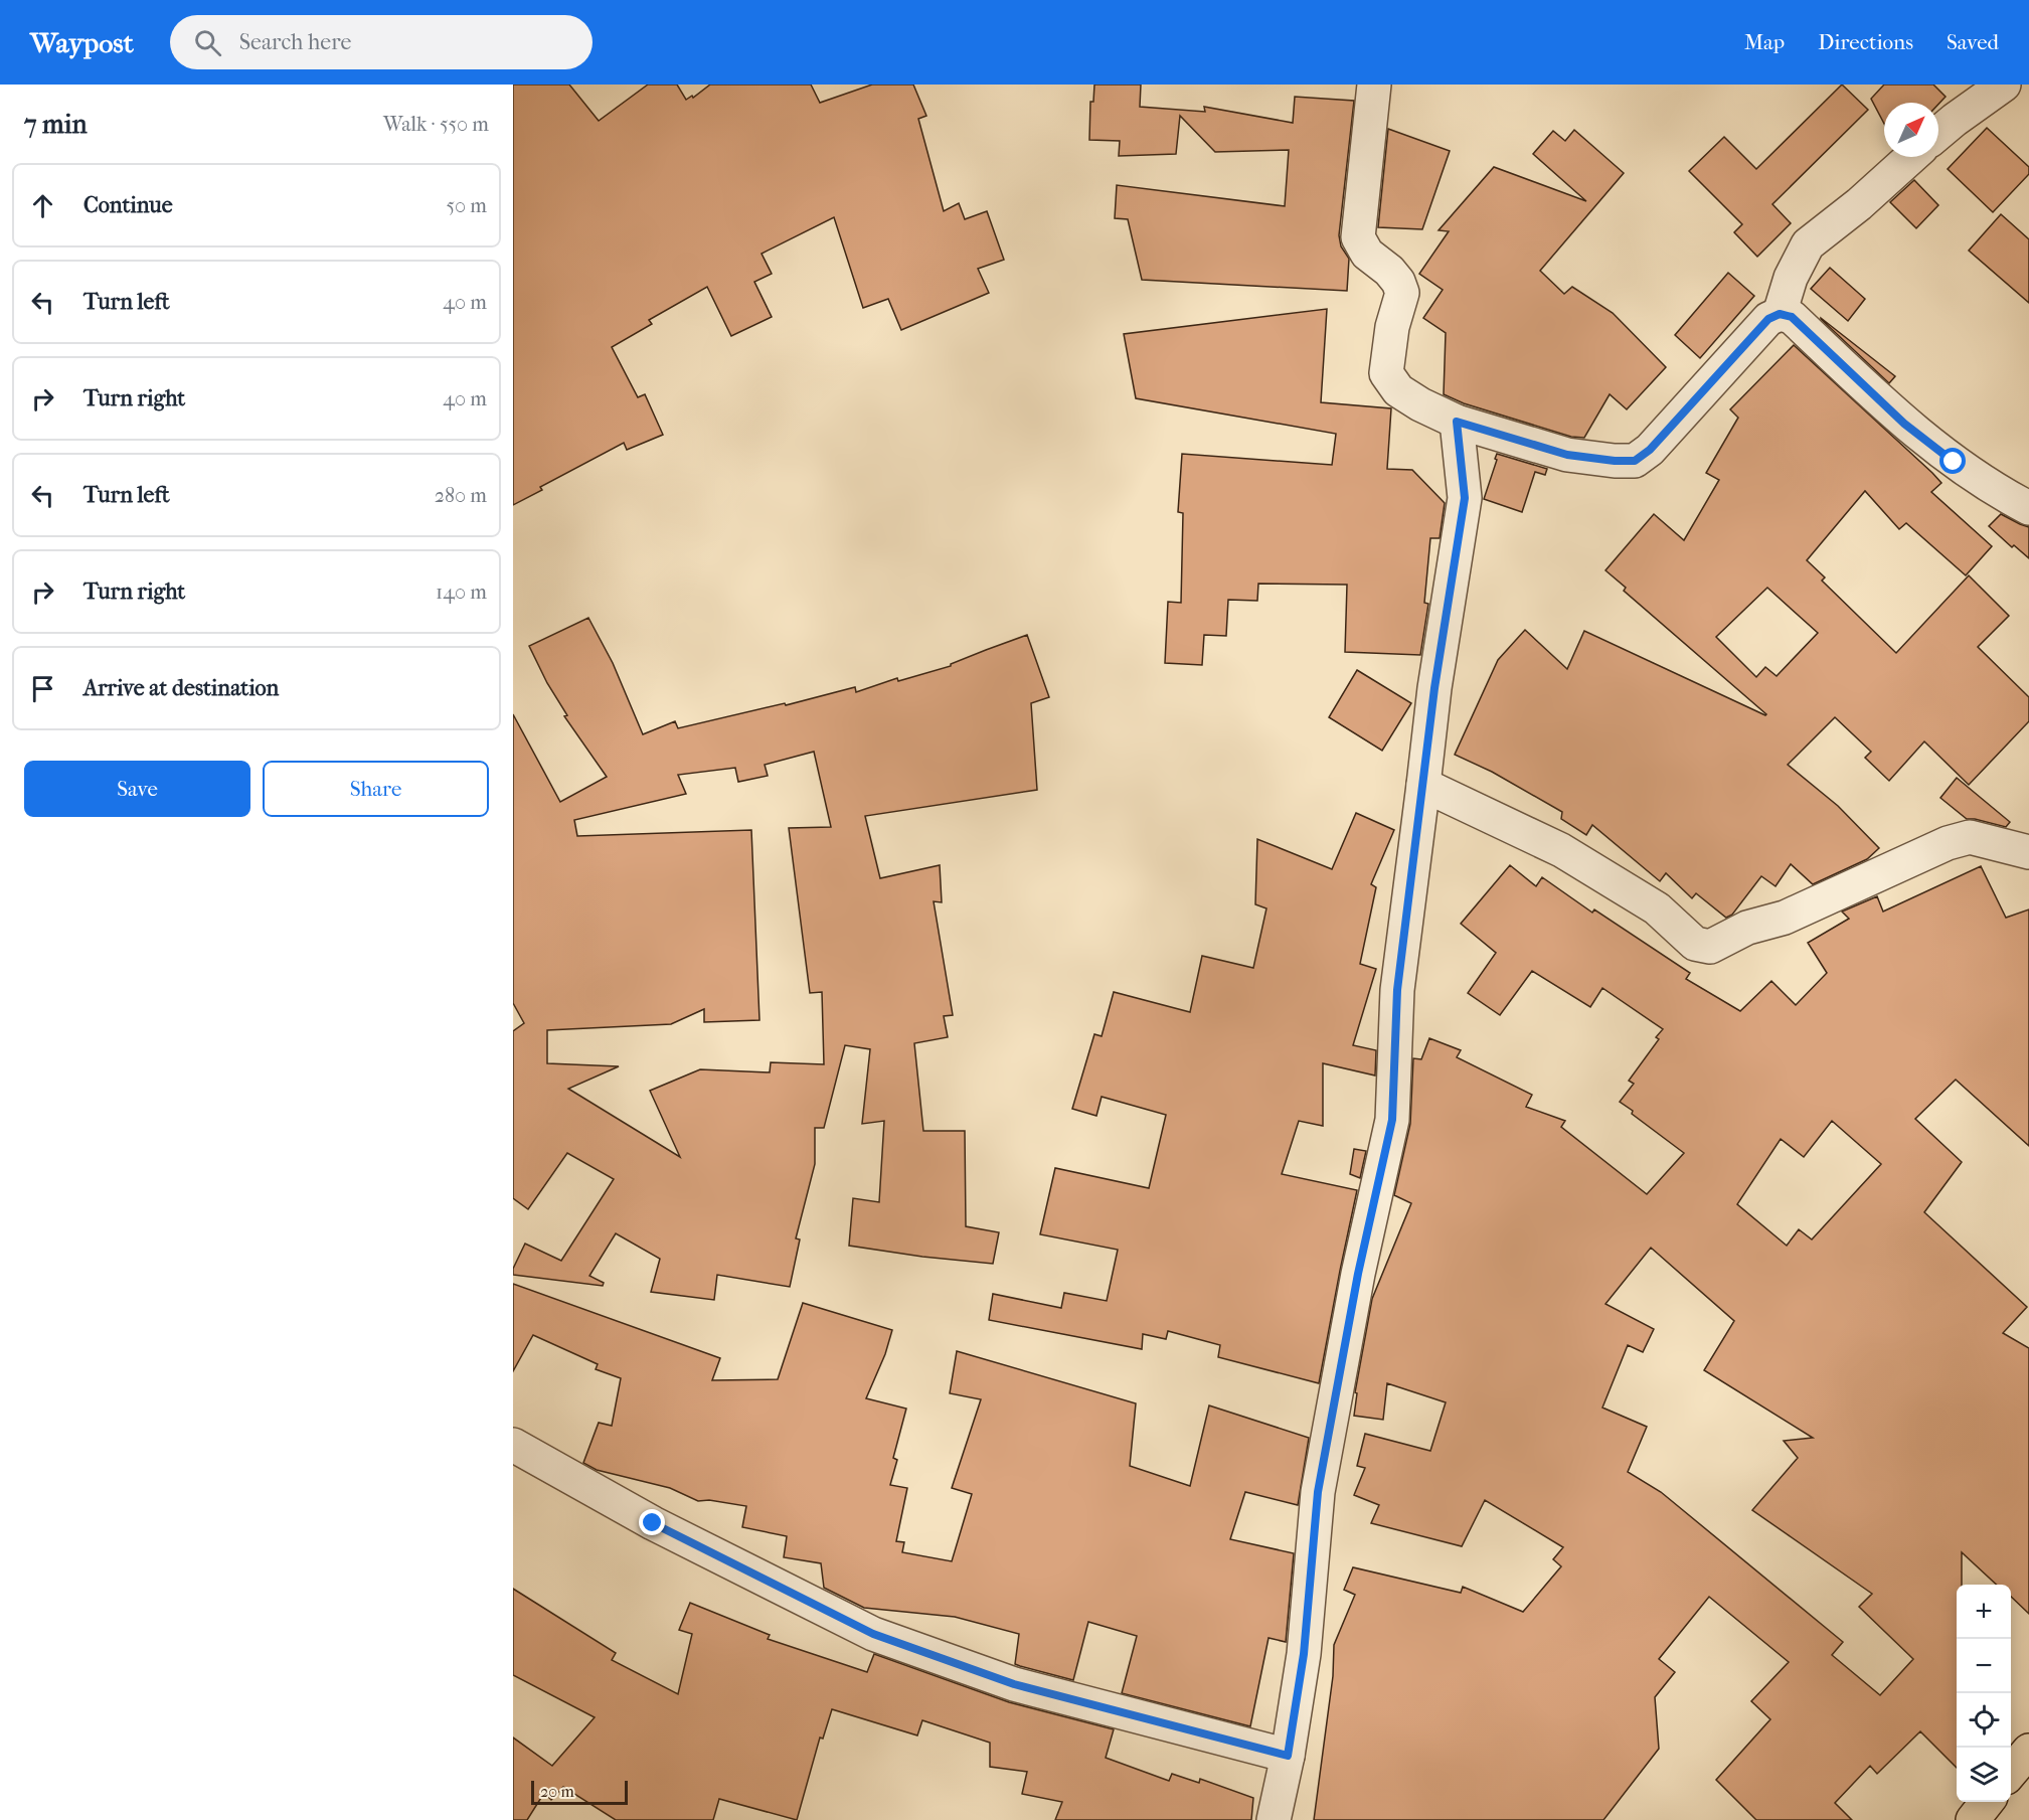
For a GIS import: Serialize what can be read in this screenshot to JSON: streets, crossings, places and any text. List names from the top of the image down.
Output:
{
  "scale_bar": "20 m",
  "north": "top right",
  "page": {
    "header": "Waypost",
    "search": "Search here",
    "nav": ["Map", "Directions", "Saved"],
    "heading": ["7 min", "Walk · 550 m"],
    "list": [
      ["Continue", "50 m"],
      ["Turn left", "40 m"],
      ["Turn right", "40 m"],
      ["Turn left", "280 m"],
      ["Turn right", "140 m"],
      "Arrive at destination"
    ],
    "buttons": ["Save", "Share"],
    "map_buttons": ["+", "−"],
    "scale": "20 m"
  }
}
